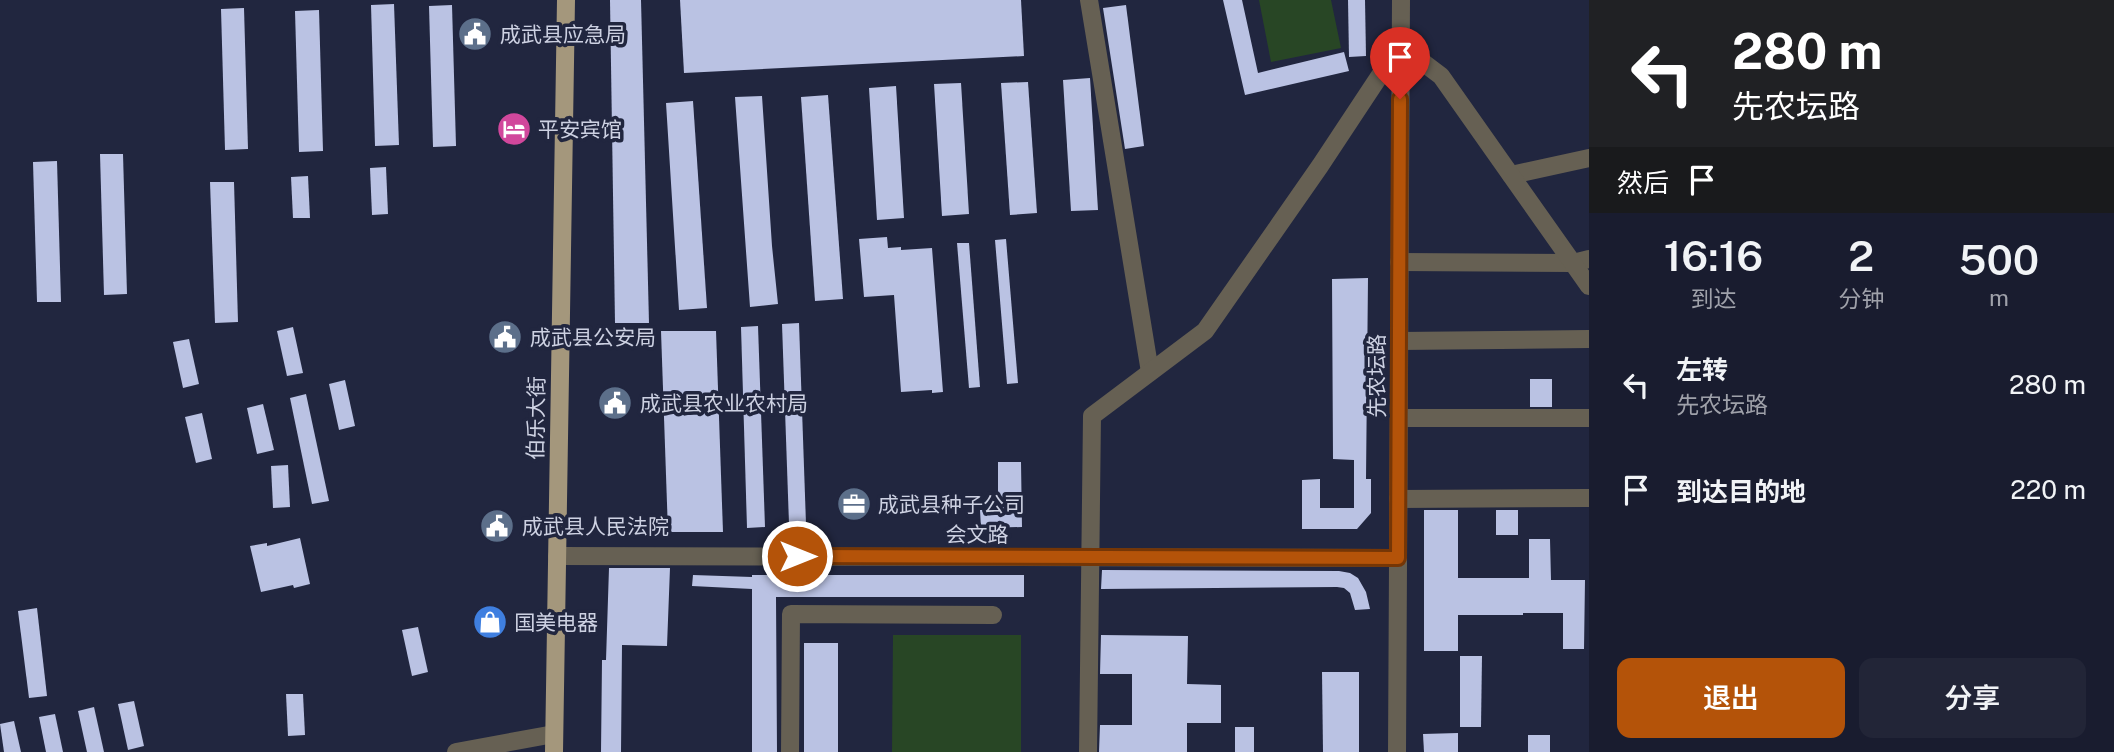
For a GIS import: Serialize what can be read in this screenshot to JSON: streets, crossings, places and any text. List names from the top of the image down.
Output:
{
  "streets": {
    "main road": ["伯乐大街"],
    "street": ["先农坛路", "会文路"]
  },
  "crossings": [
    ["先农坛路", "会文路"],
    ["伯乐大街", "会文路"]
  ],
  "places": {
    "public building": [
      "成武县应急局",
      "成武县公安局",
      "成武县农业农村局",
      "成武县人民法院"
    ],
    "hotel": ["平安宾馆"],
    "office": ["成武县种子公司"],
    "shop": ["国美电器"]
  },
  "page": {
    "turn": ["280 m", "先农坛路"],
    "then": "然后",
    "eta": [
      "16:16",
      "到达",
      "2",
      "分钟",
      "500",
      "m"
    ],
    "list": [
      {
        "name": "左转",
        "note": "先农坛路",
        "value": "280 m"
      },
      {
        "name": "到达目的地",
        "value": "220 m"
      }
    ],
    "buttons": ["退出", "分享"]
  }
}
